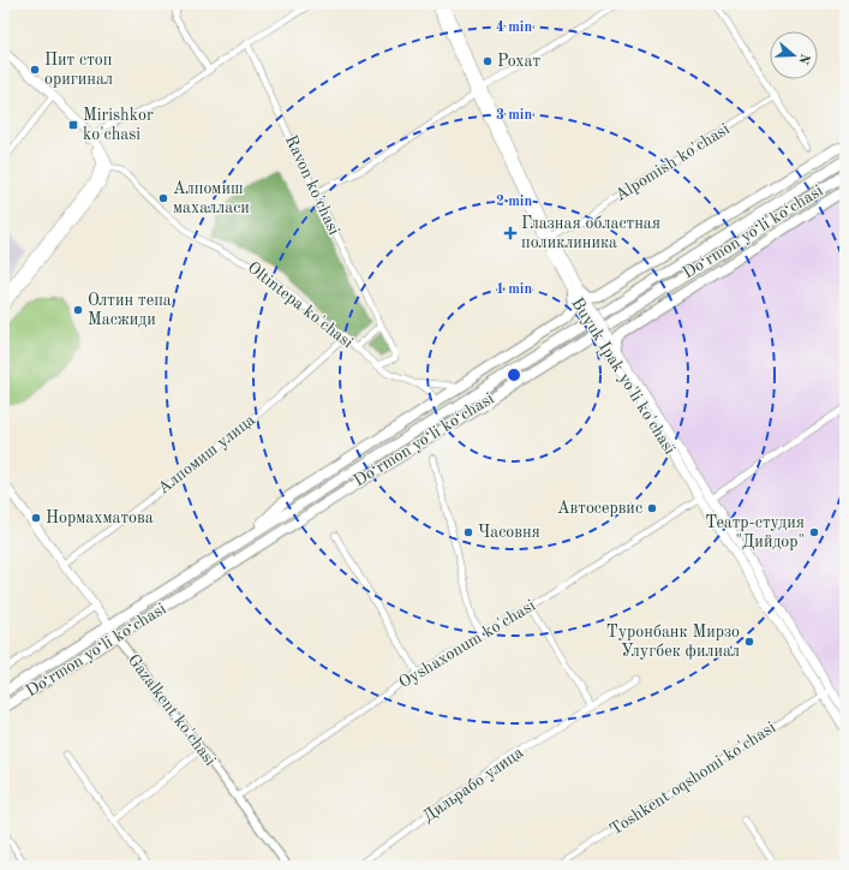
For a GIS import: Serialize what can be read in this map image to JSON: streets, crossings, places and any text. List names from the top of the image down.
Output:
{
  "streets": {
    "main road": ["Do‘rmon yo‘li ko‘chasi", "Buyuk Ipak yo'li ko'chasi", "Gazalkent ko'chasi"],
    "street": [
      "Alpomish ko'chasi",
      "Ravon ko'chasi",
      "Oltintepa ko'chasi",
      "Алпомиш улица",
      "Oyshaxonum ko'chasi",
      "Toshkent oqshomi ko'chasi",
      "Дильрабо улица"
    ]
  },
  "crossings": [
    ["Alpomish ko'chasi", "Buyuk Ipak yo'li ko'chasi"],
    ["Ravon ko'chasi", "Oltintepa ko'chasi"],
    ["Do‘rmon yo‘li ko‘chasi", "Gazalkent ko'chasi"],
    ["Oltintepa ko'chasi", "Алпомиш улица"],
    ["Buyuk Ipak yo'li ko'chasi", "Oyshaxonum ko'chasi"],
    ["Buyuk Ipak yo'li ko'chasi", "Toshkent oqshomi ko'chasi"],
    ["Алпомиш улица", "Gazalkent ko'chasi"],
    ["Oyshaxonum ko'chasi", "Gazalkent ko'chasi"]
  ],
  "places": {
    "other": [
      "Рохат",
      "Пит стоп оригинал",
      "Алпомиш махалласи",
      "Олтин тепа Масжиди",
      "Автосервис",
      "Нормахматова",
      "Часовня",
      "Театр-студия \"Дийдор\"",
      "Туронбанк Мирзо Улугбек филиал"
    ],
    "transit": ["Mirishkor ko'chasi"],
    "health": ["Глазная областная поликлиника"]
  },
  "north": "right",
  "rings": [
    "4 min",
    "3 min",
    "2 min",
    "1 min"
  ]
}
